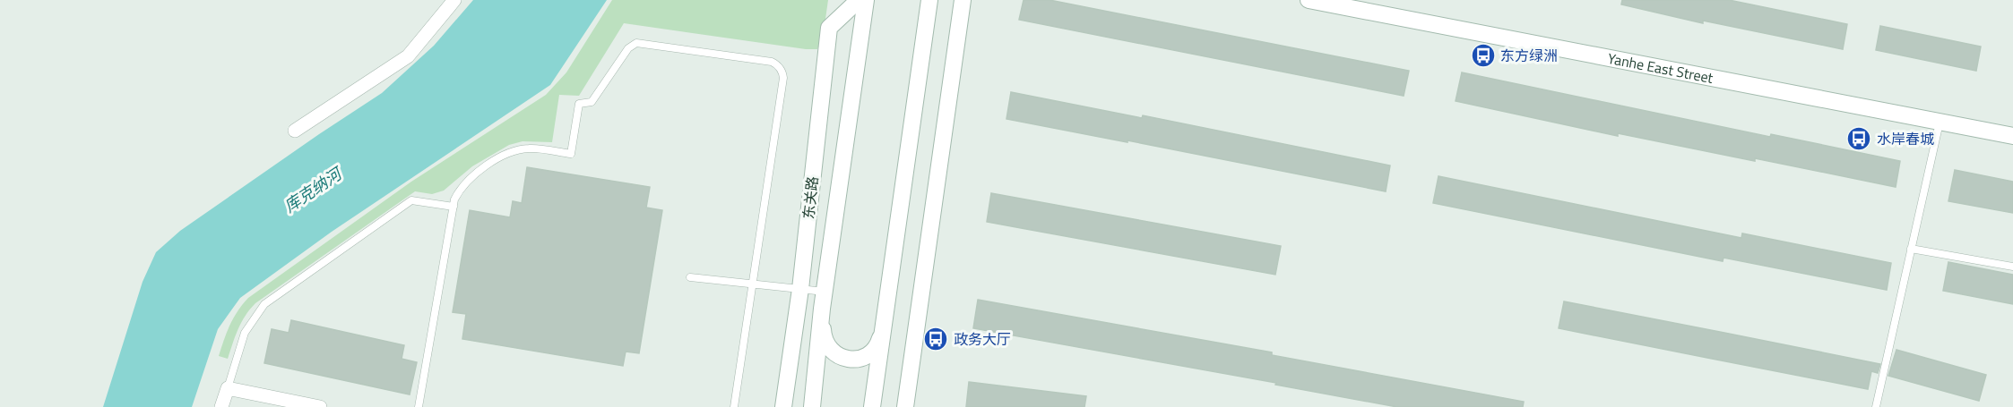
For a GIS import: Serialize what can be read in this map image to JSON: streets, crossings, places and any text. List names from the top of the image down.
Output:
{
  "streets": {
    "street": ["Yanhe East Street", "东关路"]
  },
  "water": ["库克纳河"],
  "places": {
    "bus stop": ["东方绿洲", "水岸春城", "政务大厅"]
  }
}
